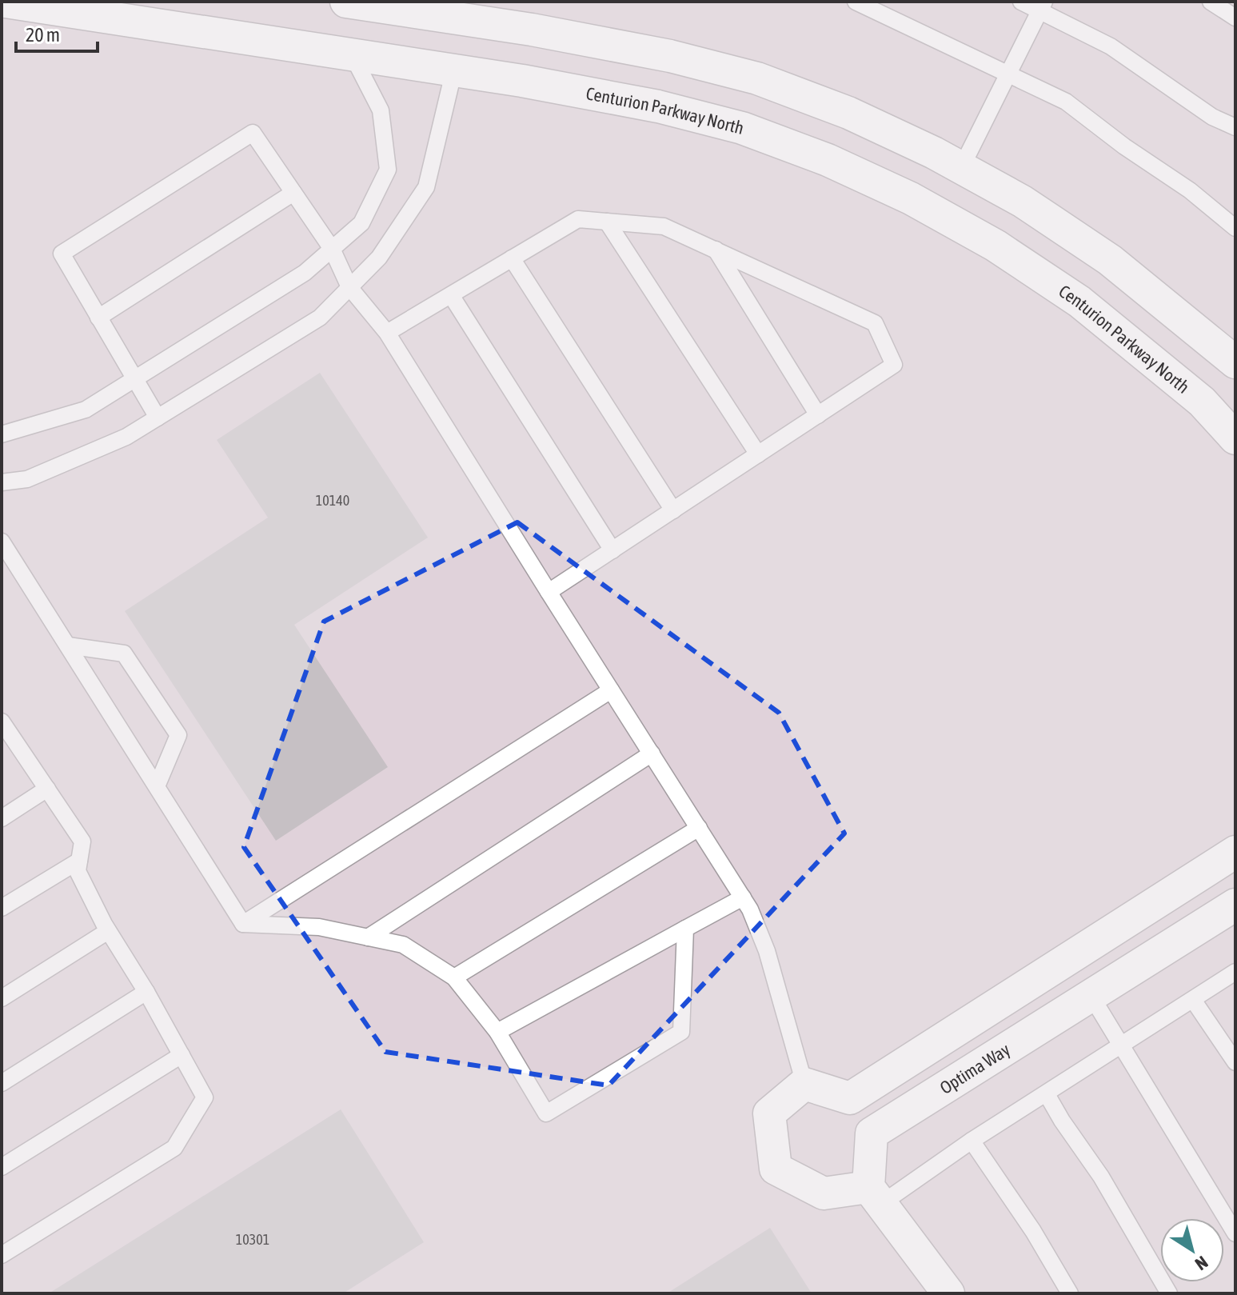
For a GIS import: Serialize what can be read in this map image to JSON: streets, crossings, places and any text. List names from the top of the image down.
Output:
{
  "streets": {
    "street": ["Centurion Parkway North", "Optima Way"]
  },
  "house_numbers": ["10140", "10301"],
  "scale_bar": "20 m",
  "north": "bottom right"
}
